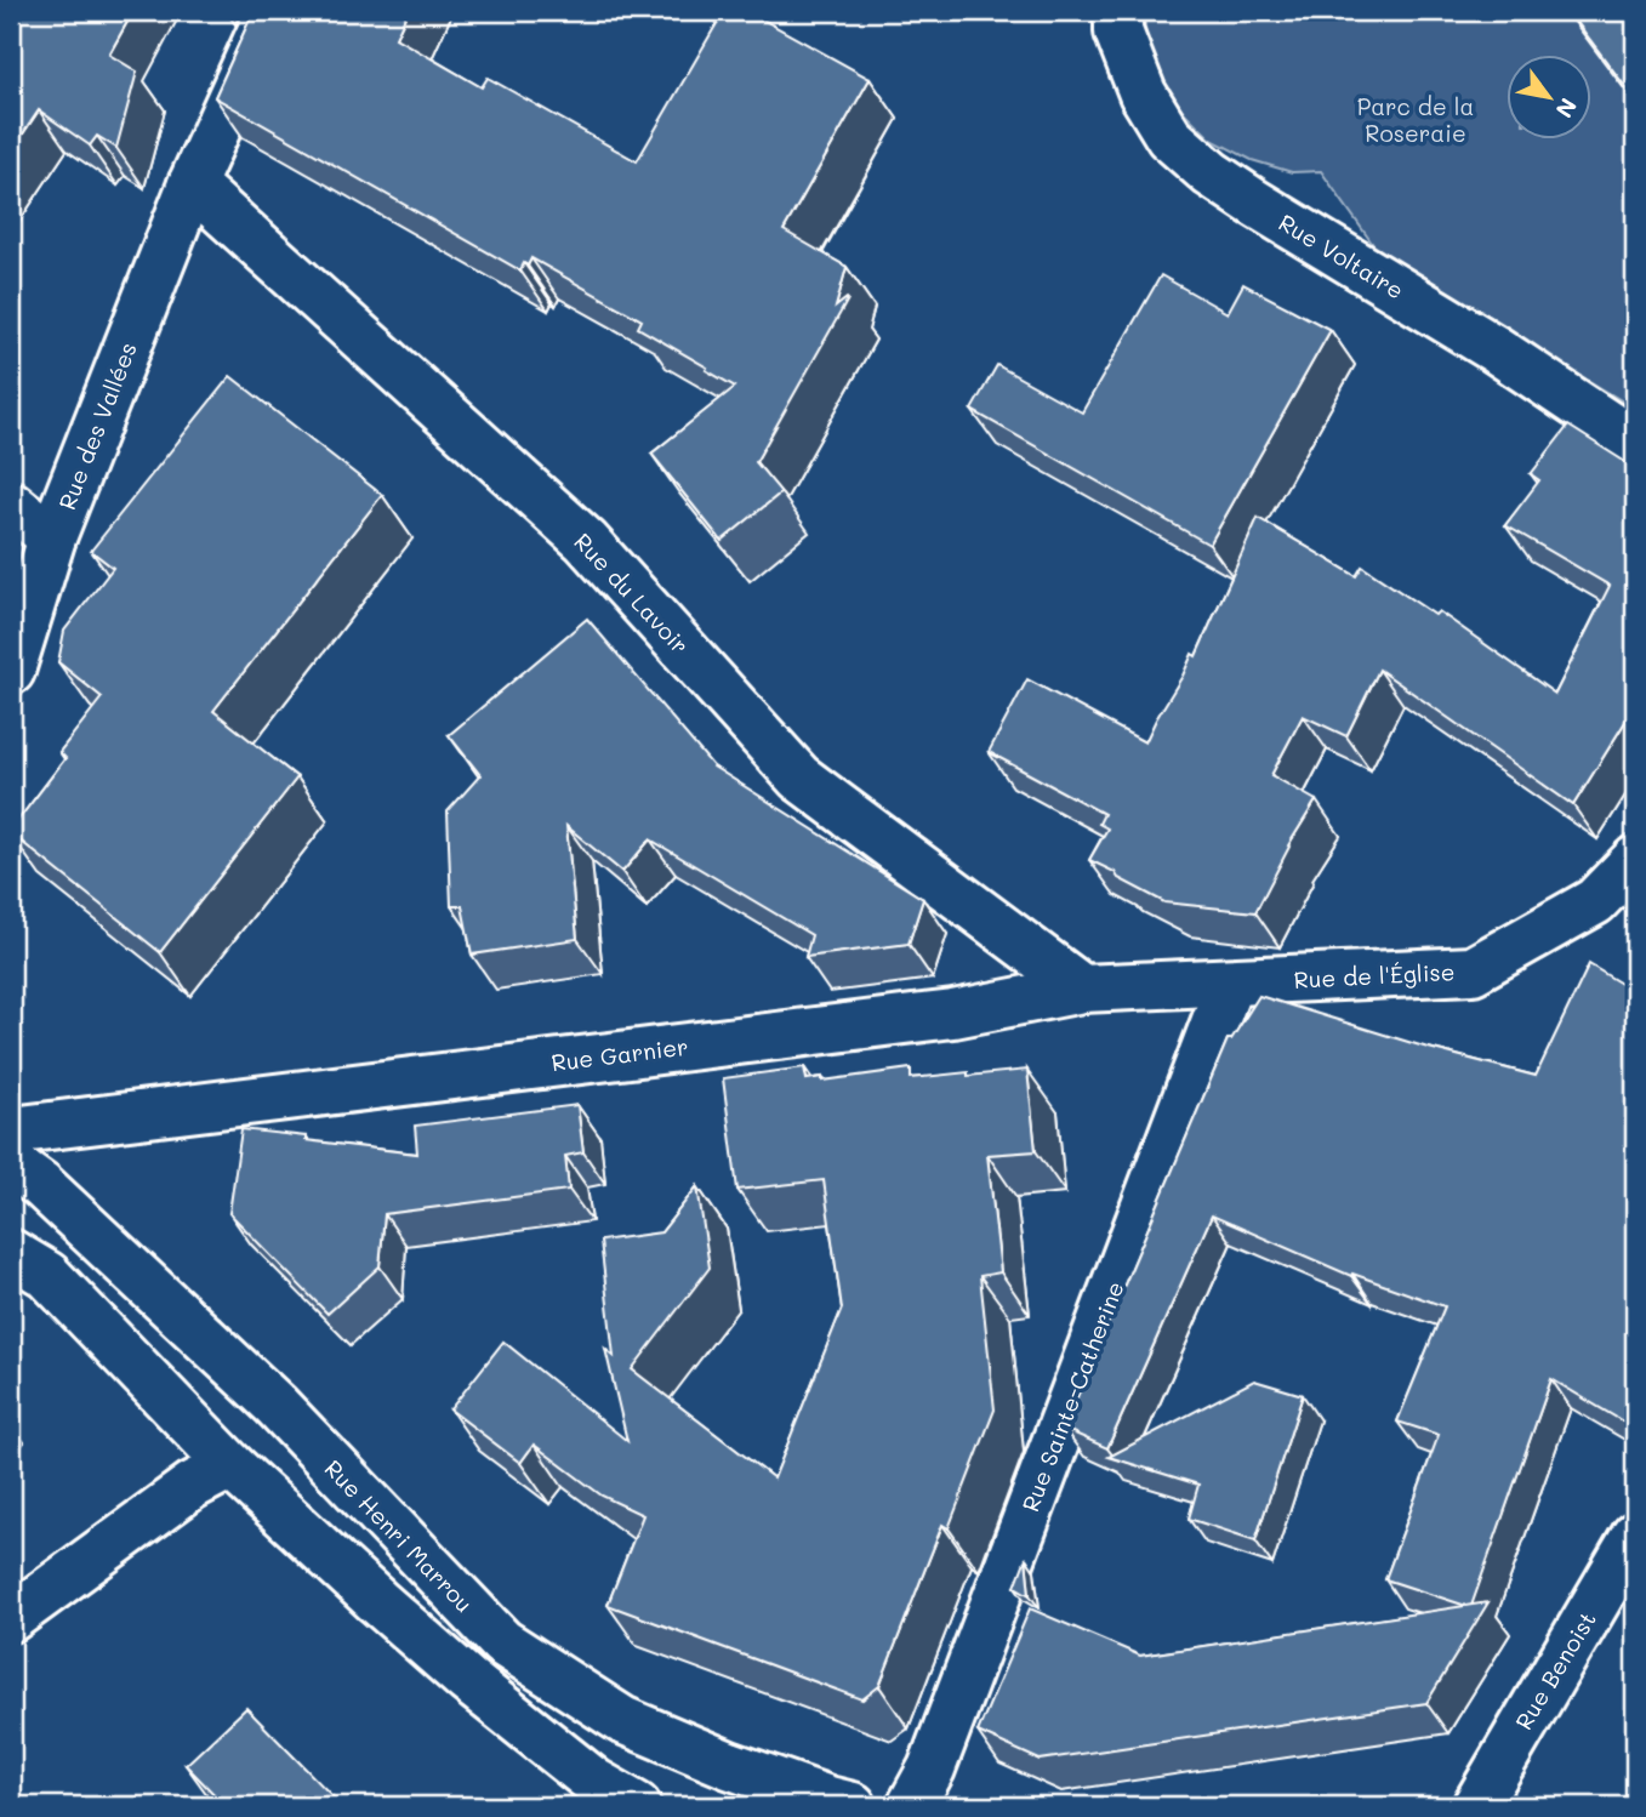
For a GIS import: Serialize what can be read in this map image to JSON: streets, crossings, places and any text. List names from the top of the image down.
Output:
{
  "streets": {
    "street": [
      "Rue Voltaire",
      "Rue des Vallées",
      "Rue du Lavoir",
      "Rue de l'Église",
      "Rue Garnier",
      "Rue Sainte-Catherine",
      "Rue Henri Marrou",
      "Rue Benoist"
    ]
  },
  "crossings": [
    ["Rue des Vallées", "Rue du Lavoir"],
    ["Rue du Lavoir", "Rue Garnier"],
    ["Rue de l'Église", "Rue Garnier"],
    ["Rue de l'Église", "Rue Sainte-Catherine"],
    ["Rue Garnier", "Rue Sainte-Catherine"]
  ],
  "parks": ["Parc de la Roseraie"],
  "north": "bottom right"
}
